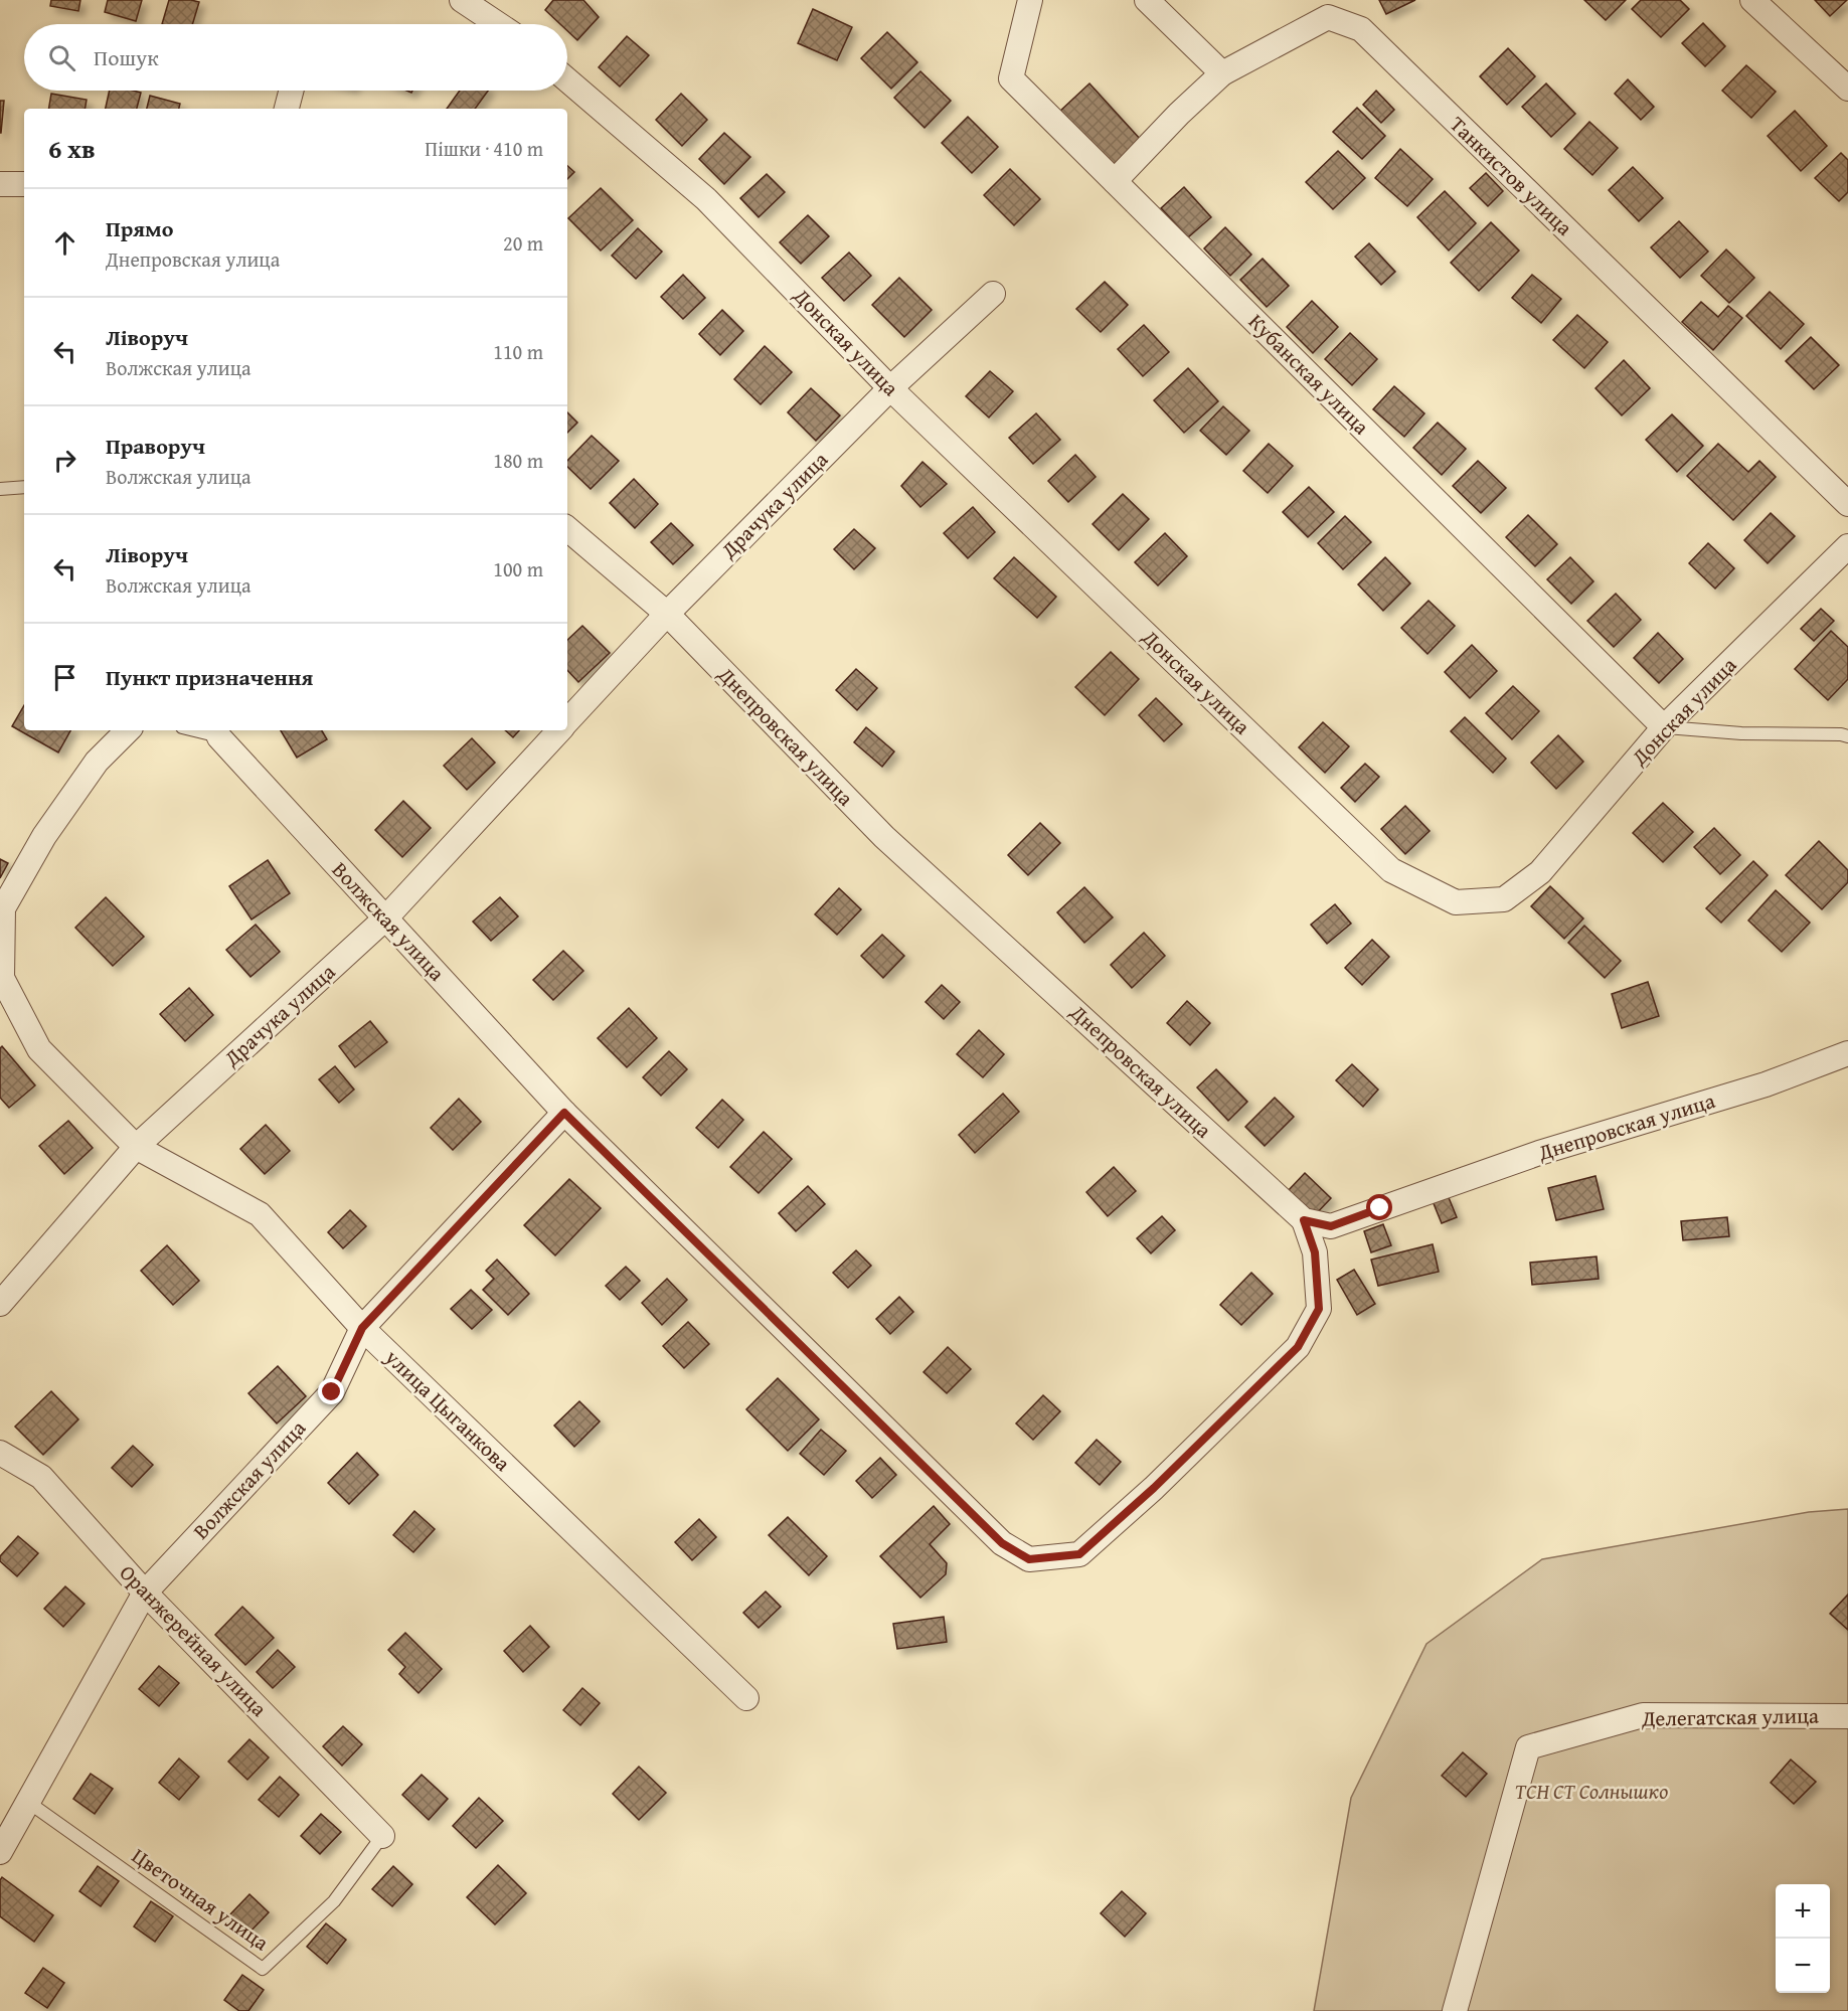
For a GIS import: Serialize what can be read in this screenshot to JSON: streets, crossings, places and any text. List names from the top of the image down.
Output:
{
  "streets": {
    "street": [
      "Танкистов улица",
      "Донская улица",
      "Кубанская улица",
      "Драчука улица",
      "Днепровская улица",
      "Волжская улица",
      "улица Цыганкова",
      "Оранжерейная улица",
      "Делегатская улица"
    ],
    "lane": ["Цветочная улица"]
  },
  "crossings": [
    ["Донская улица", "Кубанская улица"],
    ["Донская улица", "Драчука улица"],
    ["Драчука улица", "Днепровская улица"],
    ["Драчука улица", "Волжская улица"],
    ["Драчука улица", "улица Цыганкова"],
    ["Днепровская улица", "Волжская улица"],
    ["Волжская улица", "улица Цыганкова"],
    ["Волжская улица", "Оранжерейная улица"],
    ["Волжская улица", "Цветочная улица"],
    ["Оранжерейная улица", "Цветочная улица"]
  ],
  "parks": ["ТСН СТ Солнышко"],
  "page": {
    "search": "Пошук",
    "heading": ["6 хв", "Пішки · 410 m"],
    "list": [
      ["Прямо", "Днепровская улица", "20 m"],
      ["Ліворуч", "Волжская улица", "110 m"],
      ["Праворуч", "Волжская улица", "180 m"],
      ["Ліворуч", "Волжская улица", "100 m"],
      "Пункт призначення"
    ],
    "map_buttons": ["+", "−"]
  }
}
